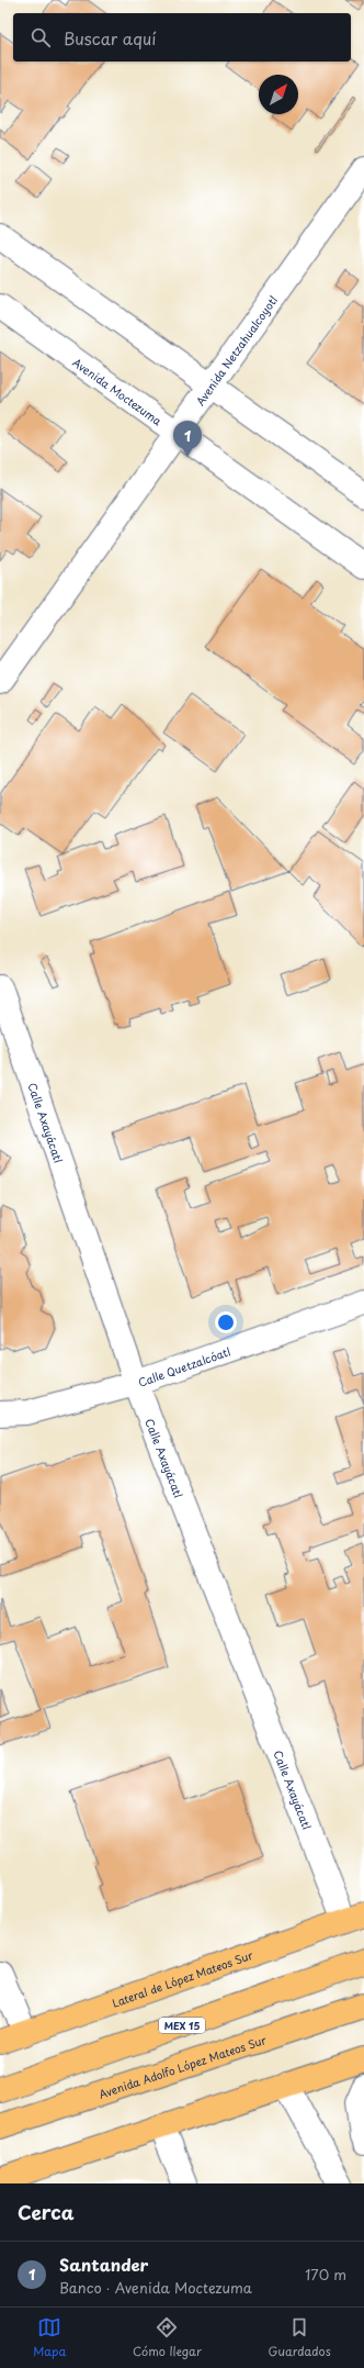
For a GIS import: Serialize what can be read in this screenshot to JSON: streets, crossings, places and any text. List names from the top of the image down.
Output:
{
  "streets": {
    "main road": ["Lateral de López Mateos Sur", "MEX 15", "Avenida Adolfo López Mateos Sur"],
    "street": [
      "Avenida Netzahualcoyotl",
      "Avenida Moctezuma",
      "Calle Axayácatl",
      "Calle Quetzalcóatl"
    ]
  },
  "crossings": [
    ["Avenida Netzahualcoyotl", "Avenida Moctezuma"],
    ["Calle Axayácatl", "Calle Quetzalcóatl"],
    ["Calle Axayácatl", "Lateral de López Mateos Sur"]
  ],
  "north": "top right",
  "page": {
    "search": "Buscar aquí",
    "pins": "1",
    "heading": "Cerca",
    "list": [
      {
        "mark": "1",
        "name": "Santander",
        "note": "Banco · Avenida Moctezuma",
        "value": "170 m"
      }
    ],
    "nav": ["Mapa", "Cómo llegar", "Guardados"]
  }
}
